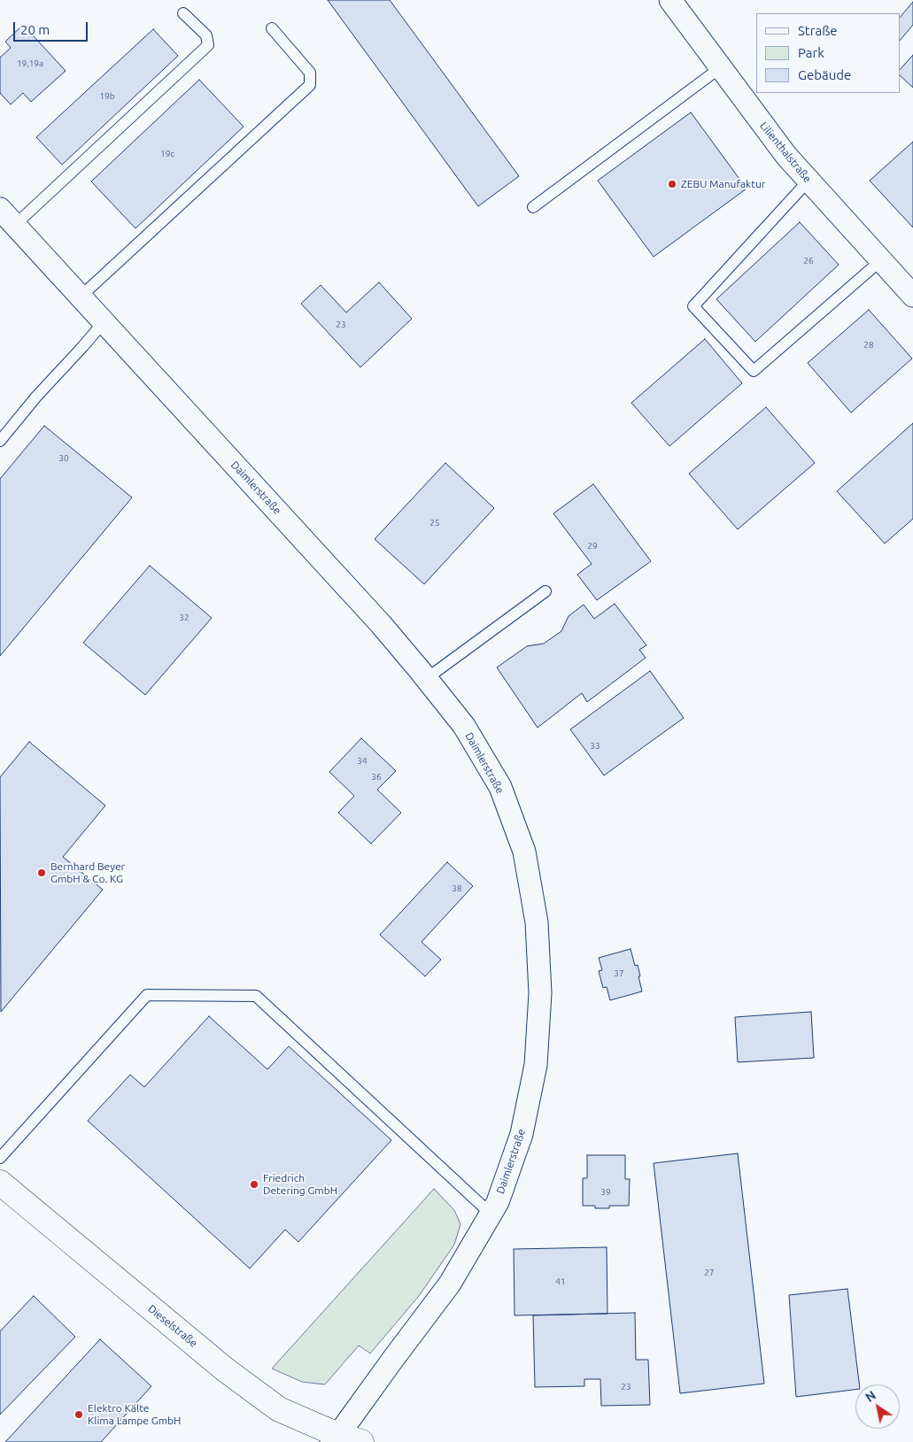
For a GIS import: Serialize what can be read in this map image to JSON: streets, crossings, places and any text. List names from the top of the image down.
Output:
{
  "streets": {
    "street": ["Lilienthalstraße", "Daimlerstraße", "Dieselstraße"]
  },
  "crossings": [
    ["Daimlerstraße", "Dieselstraße"]
  ],
  "places": [
    "ZEBU Manufaktur",
    "Bernhard Beyer GmbH & Co. KG",
    "Friedrich Detering GmbH",
    "Elektro Kälte Klima Lampe GmbH"
  ],
  "house_numbers": [
    "19,19a",
    "19b",
    "19c",
    "26",
    "23",
    "28",
    "30",
    "25",
    "29",
    "32",
    "33",
    "34",
    "36",
    "38",
    "37",
    "39",
    "27",
    "41",
    "23"
  ],
  "legend": ["Straße", "Park", "Gebäude"],
  "scale_bar": "20 m",
  "north": "top left"
}
